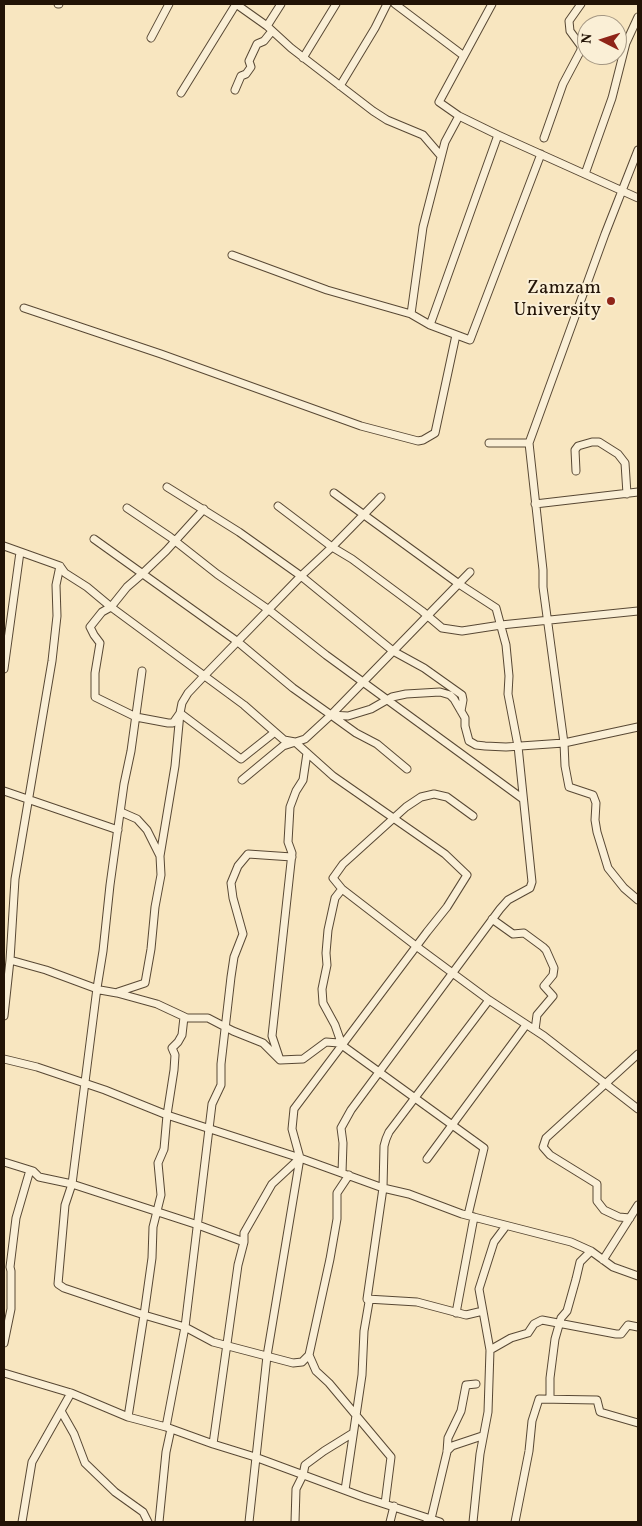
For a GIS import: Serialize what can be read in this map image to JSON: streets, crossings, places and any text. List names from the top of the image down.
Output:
{
  "places": ["Zamzam University"],
  "north": "left"
}
